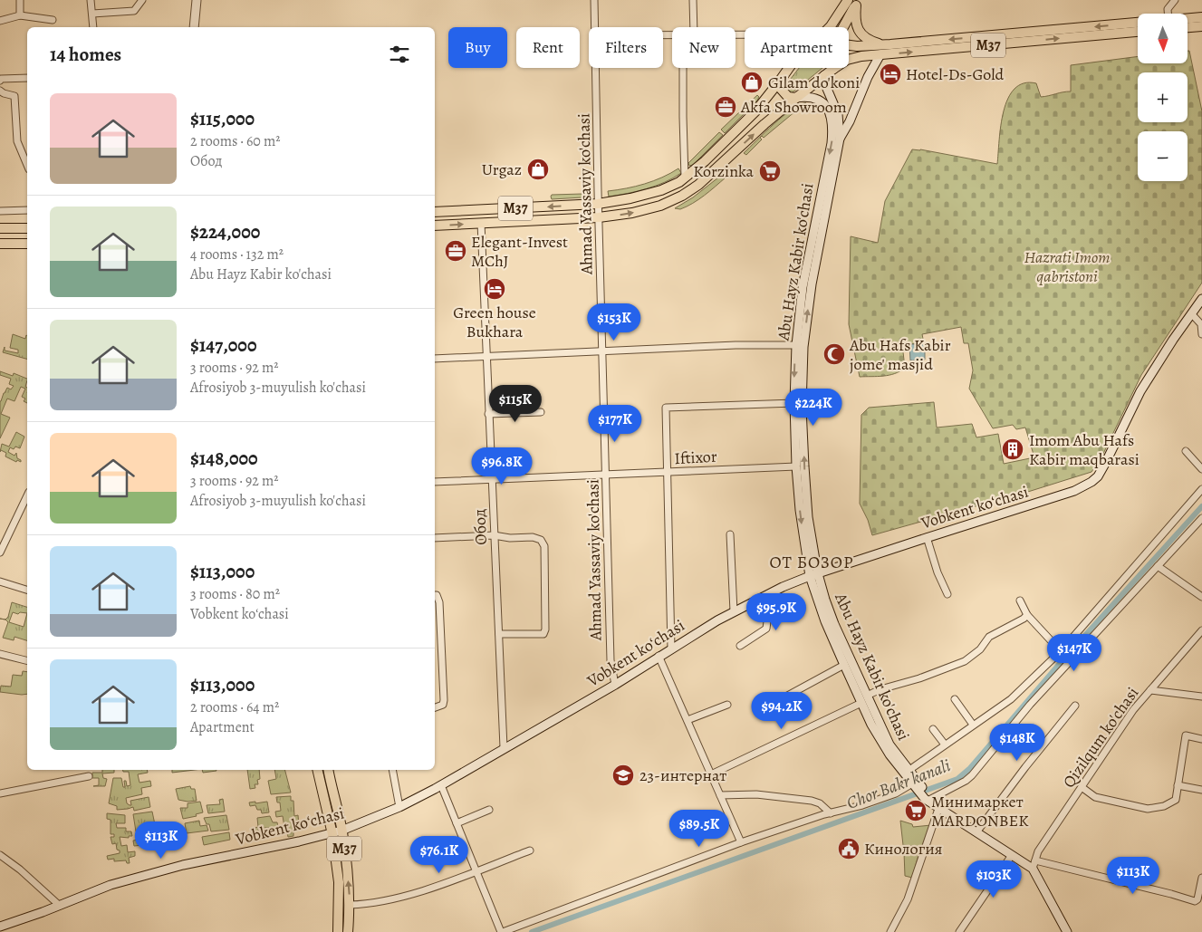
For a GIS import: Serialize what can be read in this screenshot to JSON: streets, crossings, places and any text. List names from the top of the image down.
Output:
{
  "streets": {
    "main road": ["M37", "Abu Hayz Kabir ko'chasi", "Vobkent koʻchasi"],
    "street": [
      "Ahmad Yassaviy ko'chasi",
      "Iftixor",
      "Обод",
      "Qizilqum ko'chasi"
    ]
  },
  "crossings": [
    ["M37", "Ahmad Yassaviy ko'chasi"],
    ["M37", "Abu Hayz Kabir ko'chasi"],
    ["M37", "Vobkent koʻchasi"],
    ["M37", "Обод"],
    ["Ahmad Yassaviy ko'chasi", "Iftixor"],
    ["Ahmad Yassaviy ko'chasi", "Vobkent koʻchasi"],
    ["Abu Hayz Kabir ko'chasi", "Iftixor"],
    ["Abu Hayz Kabir ko'chasi", "Vobkent koʻchasi"],
    ["Iftixor", "Обод"],
    ["Vobkent koʻchasi", "Обод"]
  ],
  "districts": ["ОТ БОЗОР"],
  "water": ["Chor Bakr kanali"],
  "parks": ["Hazrati Imom qabristoni"],
  "places": {
    "hotel": ["Hotel-Ds-Gold", "Green house Bukhara"],
    "shop": ["Gilam do'koni", "Urgaz"],
    "office": ["Akfa Showroom", "Elegant-Invest MChJ"],
    "supermarket": ["Korzinka", "Минимаркет MARDONBEK"],
    "mosque": ["Abu Hafs Kabir jome' masjid"],
    "building": ["Imom Abu Hafs Kabir maqbarasi"],
    "school or university": ["23-интернат"],
    "public building": ["Кинология"]
  },
  "north": "bottom",
  "page": {
    "map_buttons": ["+", "−"],
    "chip": [
      "Buy",
      "Rent",
      "Filters",
      "New",
      "Apartment"
    ],
    "heading": "14 homes",
    "list": [
      {
        "name": "$115,000",
        "note": "2 rooms · 60 m² · Обод"
      },
      {
        "name": "$224,000",
        "note": "4 rooms · 132 m² · Abu Hayz Kabir ko'chasi"
      },
      {
        "name": "$147,000",
        "note": "3 rooms · 92 m² · Afrosiyob 3-muyulish ko'chasi"
      },
      {
        "name": "$148,000",
        "note": "3 rooms · 92 m² · Afrosiyob 3-muyulish ko'chasi"
      },
      {
        "name": "$113,000",
        "note": "3 rooms · 80 m² · Vobkent koʻchasi"
      },
      {
        "name": "$113,000",
        "note": "2 rooms · 64 m² · Apartment"
      }
    ],
    "price": [
      "$153K",
      "$115K",
      "$224K",
      "$177K",
      "$96.8K",
      "$95.9K",
      "$147K",
      "$94.2K",
      "$148K",
      "$89.5K",
      "$113K",
      "$76.1K",
      "$113K",
      "$103K"
    ]
  }
}
